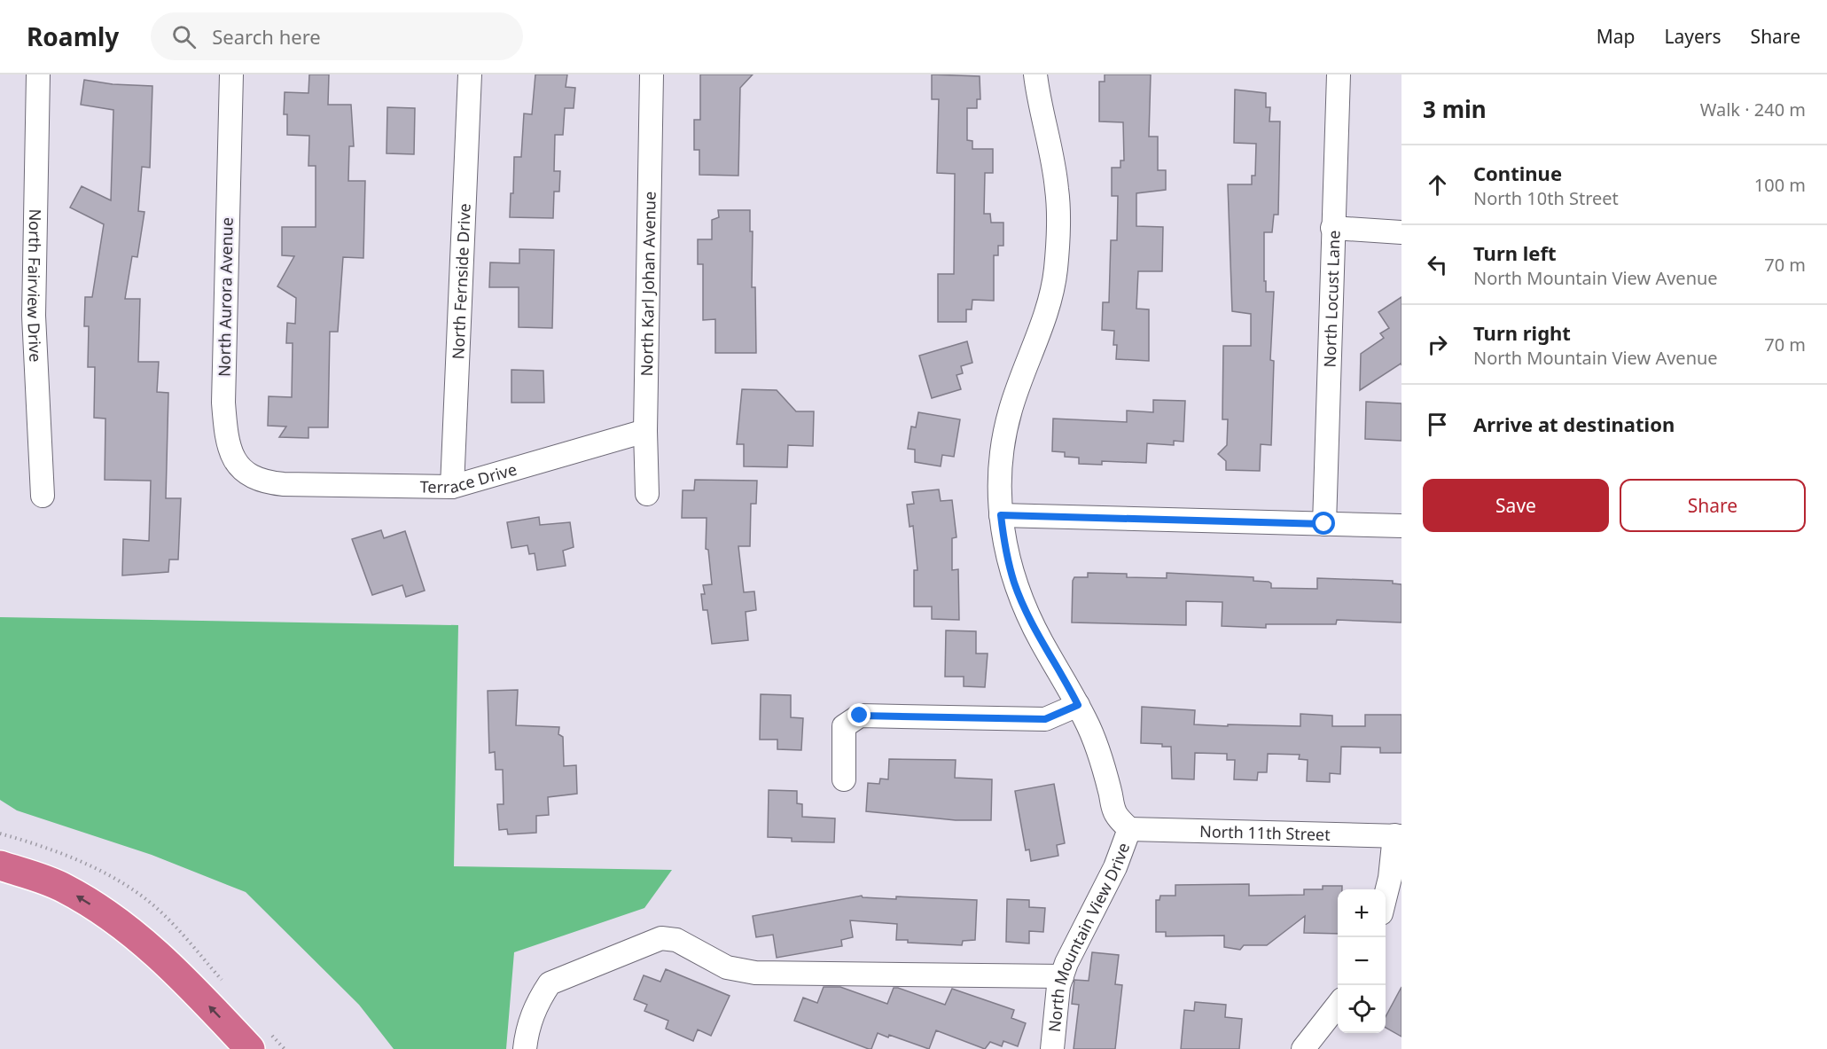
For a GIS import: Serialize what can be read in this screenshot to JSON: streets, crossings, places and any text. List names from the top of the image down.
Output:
{
  "streets": {
    "street": [
      "North Fernside Drive",
      "North Karl Johan Avenue",
      "North Fairview Drive",
      "North Aurora Avenue",
      "North Locust Lane",
      "Terrace Drive",
      "North 11th Street",
      "North Mountain View Drive"
    ]
  },
  "crossings": [
    ["North Fernside Drive", "Terrace Drive"],
    ["North Karl Johan Avenue", "Terrace Drive"],
    ["North Aurora Avenue", "Terrace Drive"],
    ["North 11th Street", "North Mountain View Drive"]
  ],
  "page": {
    "header": "Roamly",
    "search": "Search here",
    "nav": ["Map", "Layers", "Share"],
    "heading": ["3 min", "Walk · 240 m"],
    "list": [
      ["Continue", "North 10th Street", "100 m"],
      ["Turn left", "North Mountain View Avenue", "70 m"],
      ["Turn right", "North Mountain View Avenue", "70 m"],
      "Arrive at destination"
    ],
    "buttons": ["Save", "Share"],
    "map_buttons": ["+", "−"]
  }
}
